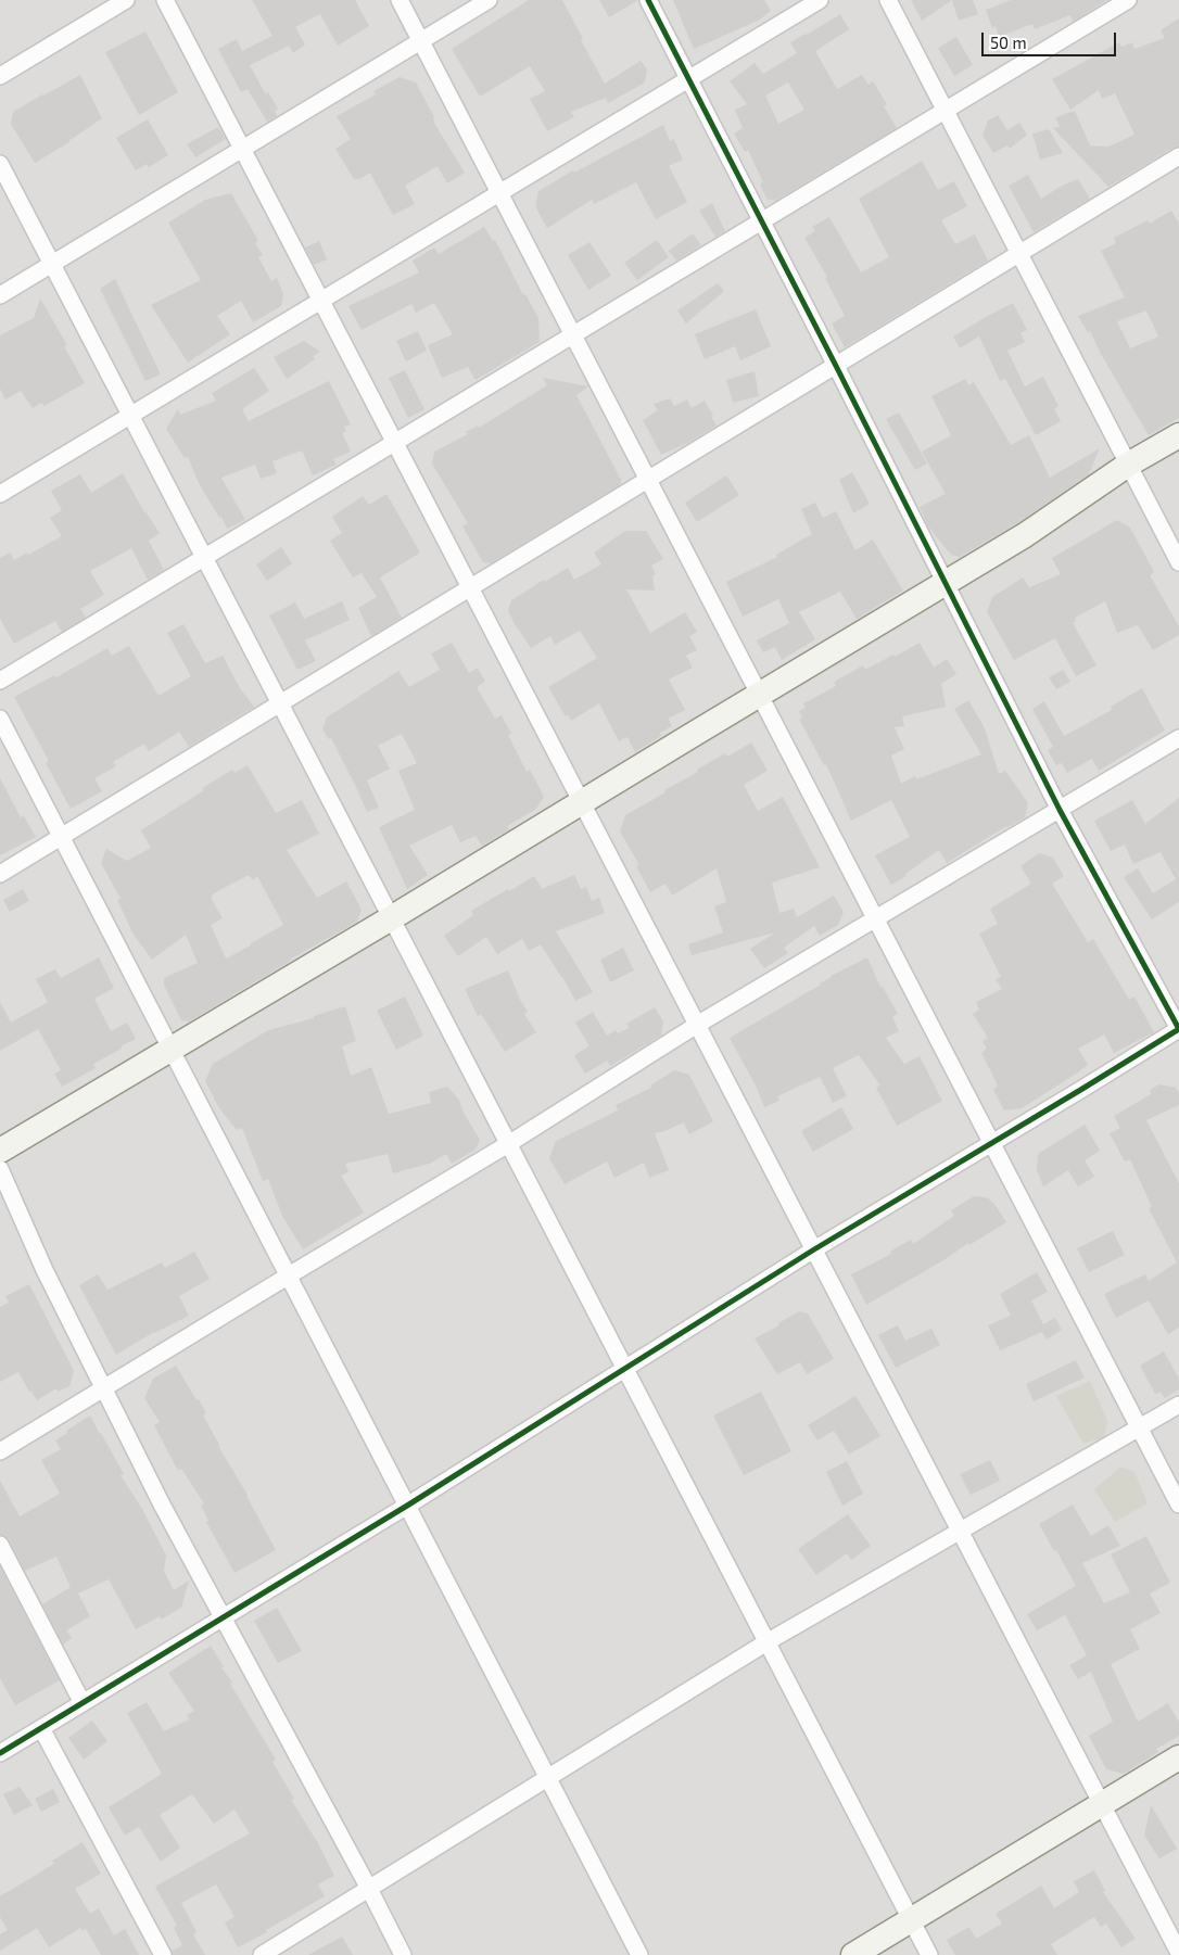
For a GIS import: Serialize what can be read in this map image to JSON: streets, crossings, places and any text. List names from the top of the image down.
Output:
{
  "scale_bar": "50 m"
}
